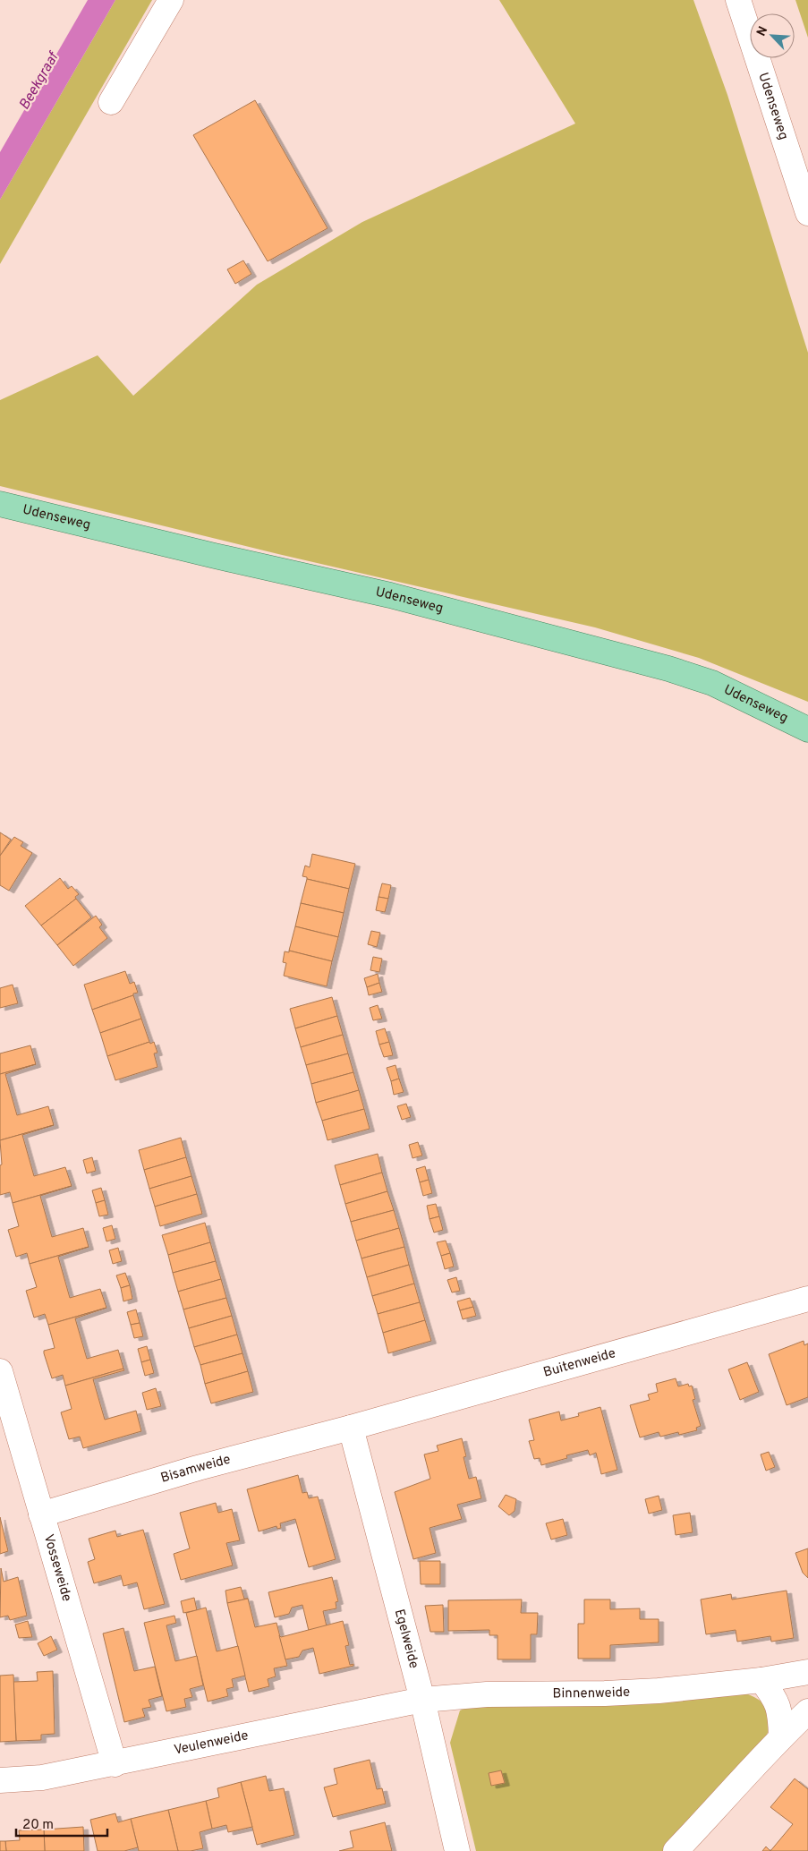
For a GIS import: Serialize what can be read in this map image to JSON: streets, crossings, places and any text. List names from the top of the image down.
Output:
{
  "streets": {
    "main road": ["Udenseweg"],
    "street": [
      "Buitenweide",
      "Bisamweide",
      "Vosseweide",
      "Egelweide",
      "Binnenweide",
      "Veulenweide"
    ]
  },
  "crossings": [
    ["Buitenweide", "Bisamweide"],
    ["Buitenweide", "Egelweide"],
    ["Bisamweide", "Vosseweide"],
    ["Bisamweide", "Egelweide"],
    ["Vosseweide", "Veulenweide"],
    ["Egelweide", "Binnenweide"],
    ["Egelweide", "Veulenweide"],
    ["Binnenweide", "Veulenweide"]
  ],
  "water": ["Beekgraaf"],
  "scale_bar": "20 m",
  "north": "top left"
}
